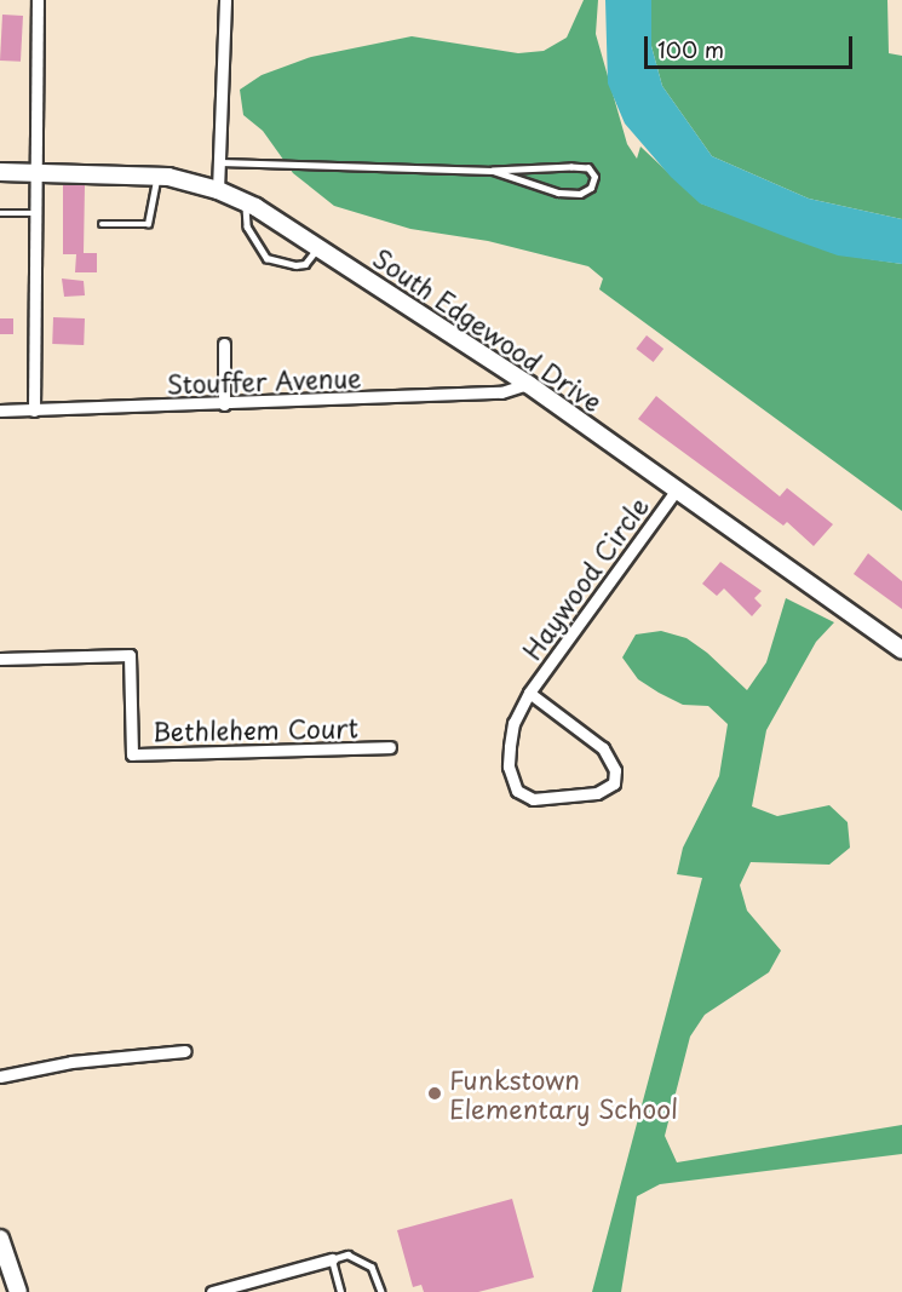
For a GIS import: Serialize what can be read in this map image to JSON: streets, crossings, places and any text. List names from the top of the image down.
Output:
{
  "streets": {
    "main road": ["South Edgewood Drive"],
    "street": ["Stouffer Avenue", "Haywood Circle", "Bethlehem Court"]
  },
  "crossings": [
    ["South Edgewood Drive", "Stouffer Avenue"],
    ["South Edgewood Drive", "Haywood Circle"]
  ],
  "places": ["Funkstown Elementary School"],
  "scale_bar": "100 m"
}
